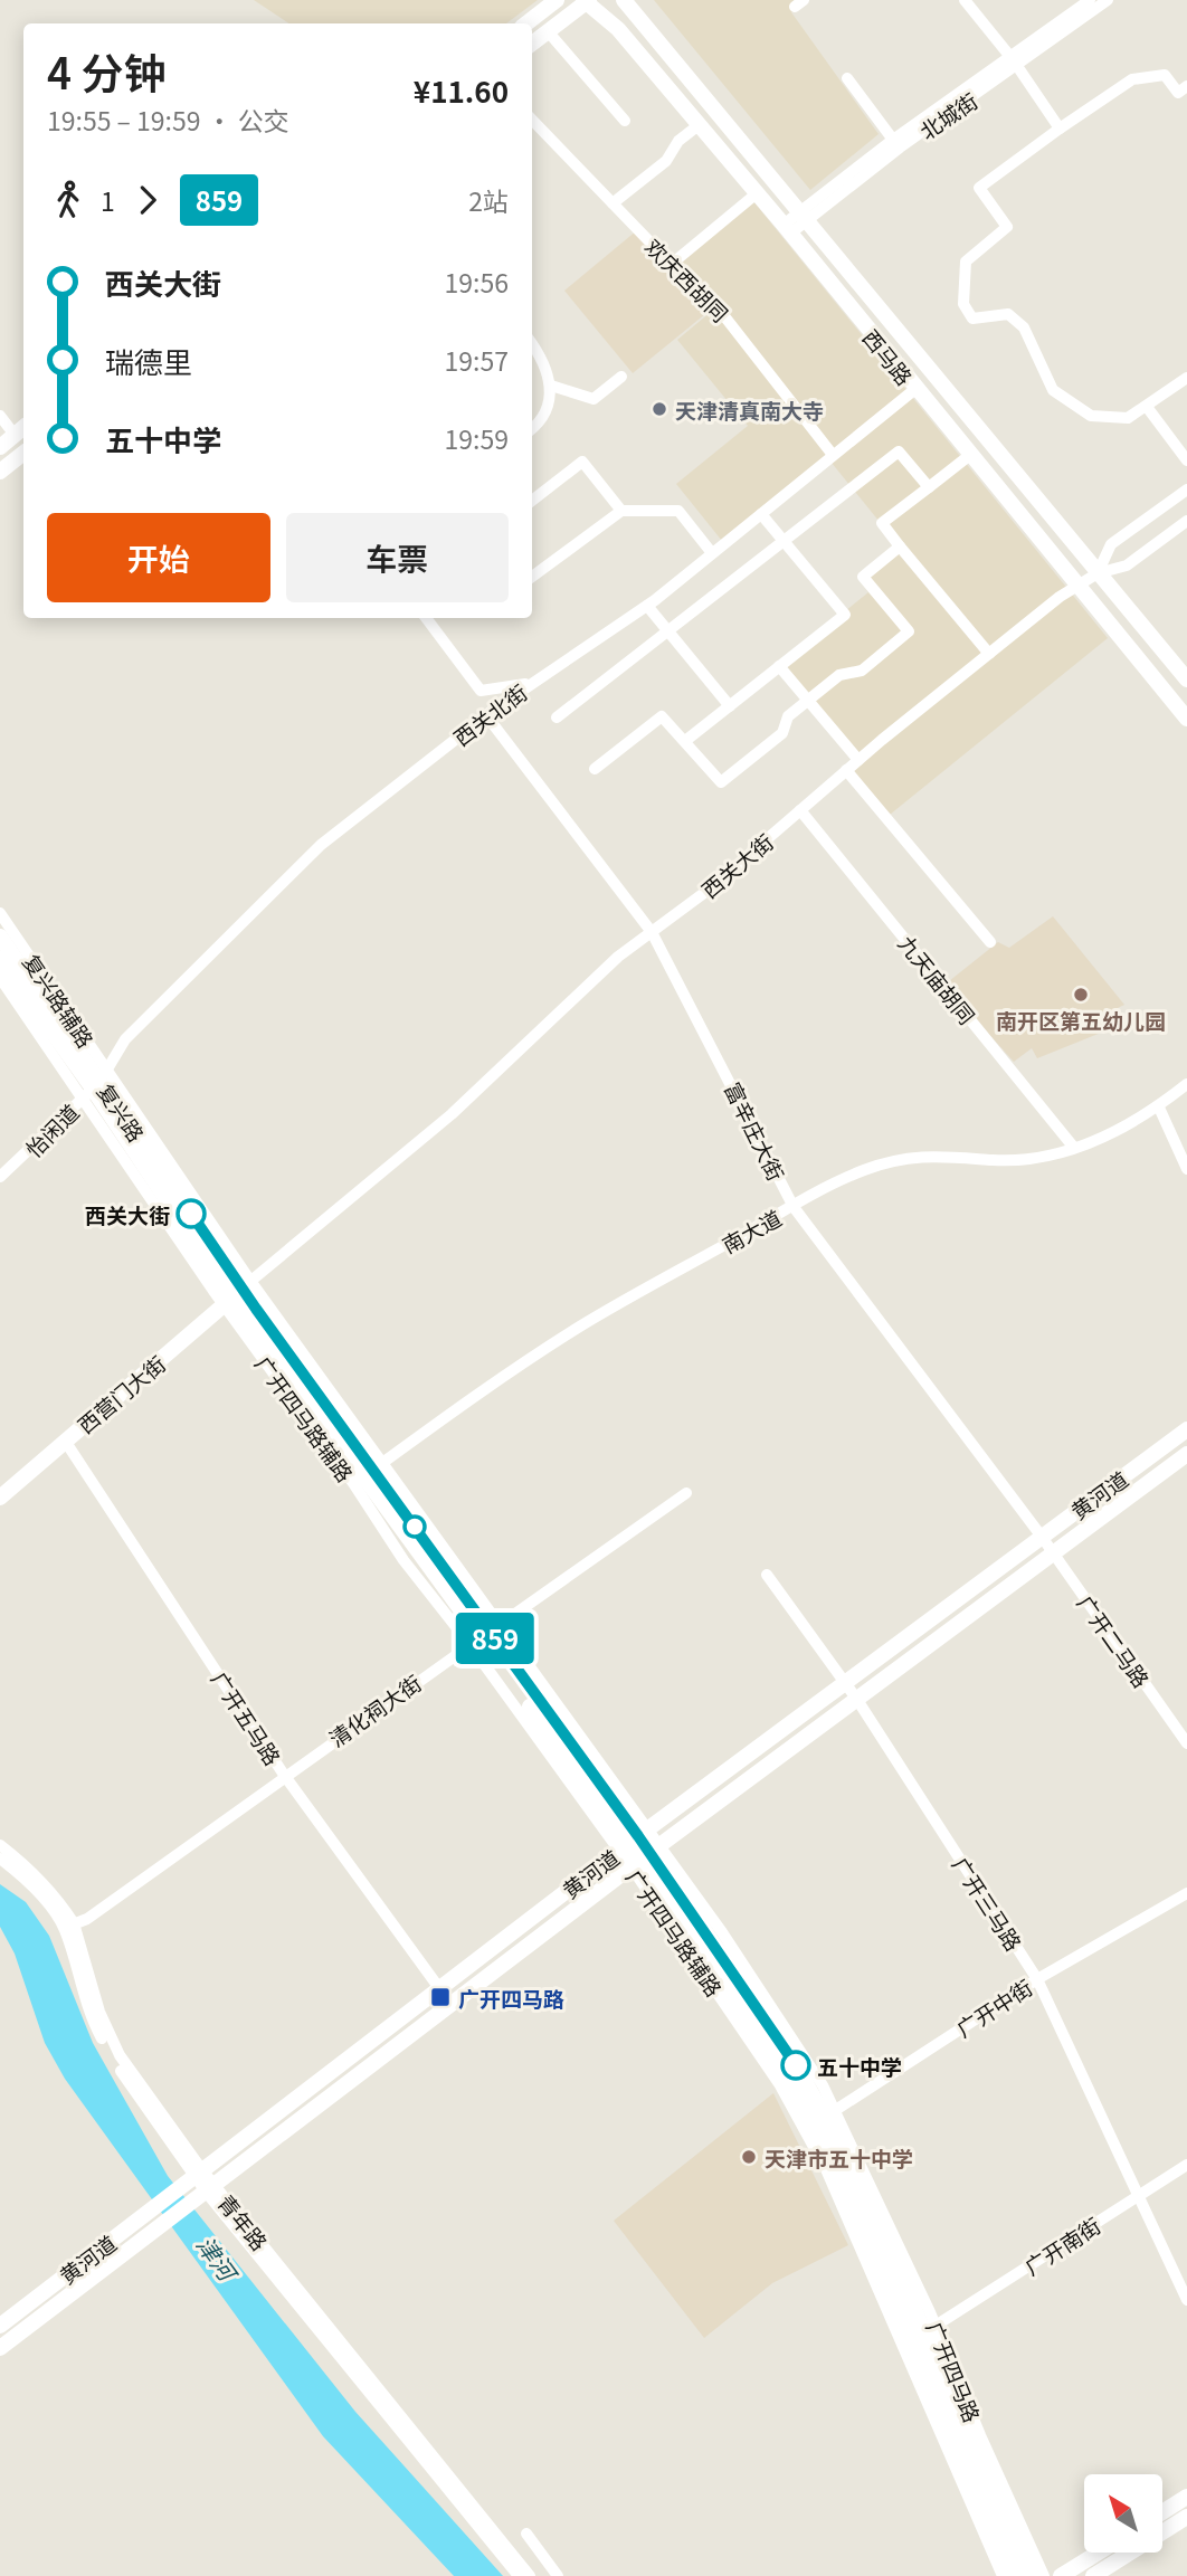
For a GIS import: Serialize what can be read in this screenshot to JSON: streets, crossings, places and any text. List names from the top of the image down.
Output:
{
  "streets": {
    "main road": [
      "西马路",
      "复兴路",
      "西营门大街",
      "黄河道",
      "广开四马路"
    ],
    "street": [
      "北城街",
      "欢庆西胡同",
      "西关北街",
      "西关大街",
      "九天庙胡同",
      "复兴路辅路",
      "怡闲道",
      "富辛庄大街",
      "南大道",
      "广开四马路辅路",
      "广开二马路",
      "清化祠大街",
      "广开五马路",
      "广开三马路",
      "广开中街",
      "青年路",
      "广开南街"
    ]
  },
  "crossings": [
    ["北城街", "西马路"],
    ["欢庆西胡同", "西关北街"],
    ["西马路", "西关北街"],
    ["西马路", "西关大街"],
    ["西关北街", "复兴路辅路"],
    ["西关北街", "复兴路"],
    ["西关北街", "怡闲道"],
    ["西关北街", "富辛庄大街"],
    ["西关大街", "九天庙胡同"],
    ["西关大街", "复兴路辅路"],
    ["西关大街", "复兴路"],
    ["西关大街", "富辛庄大街"],
    ["西关大街", "西营门大街"],
    ["西关大街", "广开四马路辅路"],
    ["西关大街", "广开四马路"],
    ["九天庙胡同", "南大道"],
    ["复兴路辅路", "复兴路"],
    ["复兴路辅路", "怡闲道"],
    ["复兴路辅路", "西营门大街"],
    ["复兴路辅路", "广开四马路辅路"],
    ["复兴路辅路", "广开四马路"],
    ["复兴路", "怡闲道"],
    ["复兴路", "西营门大街"],
    ["复兴路", "广开四马路辅路"],
    ["复兴路", "广开四马路"],
    ["富辛庄大街", "南大道"],
    ["富辛庄大街", "黄河道"],
    ["富辛庄大街", "广开二马路"],
    ["南大道", "广开四马路辅路"],
    ["南大道", "广开四马路"],
    ["西营门大街", "广开四马路辅路"],
    ["西营门大街", "广开五马路"],
    ["西营门大街", "广开四马路"],
    ["广开四马路辅路", "黄河道"],
    ["广开四马路辅路", "清化祠大街"],
    ["广开四马路辅路", "广开中街"],
    ["广开四马路辅路", "广开四马路"],
    ["黄河道", "广开二马路"],
    ["黄河道", "广开五马路"],
    ["黄河道", "广开三马路"],
    ["黄河道", "青年路"],
    ["黄河道", "广开四马路"],
    ["清化祠大街", "广开五马路"],
    ["清化祠大街", "青年路"],
    ["清化祠大街", "广开四马路"],
    ["广开三马路", "广开中街"],
    ["广开三马路", "广开南街"],
    ["广开中街", "广开四马路"],
    ["广开南街", "广开四马路"]
  ],
  "water": ["津河"],
  "places": {
    "other": [
      "天津清真南大寺",
      "南开区第五幼儿园",
      "西关大街",
      "五十中学",
      "天津市五十中学"
    ],
    "transit": ["广开四马路"]
  },
  "lines": ["bus line 859"],
  "north": "top left",
  "page": {
    "on_map": "859",
    "heading": ["4 分钟", "19:55 – 19:59 · 公交", "¥11.60"],
    "legs": ["1", "859", "2站"],
    "list": [
      {
        "name": "西关大街",
        "value": "19:56"
      },
      {
        "name": "瑞德里",
        "value": "19:57"
      },
      {
        "name": "五十中学",
        "value": "19:59"
      }
    ],
    "buttons": ["开始", "车票"]
  }
}
